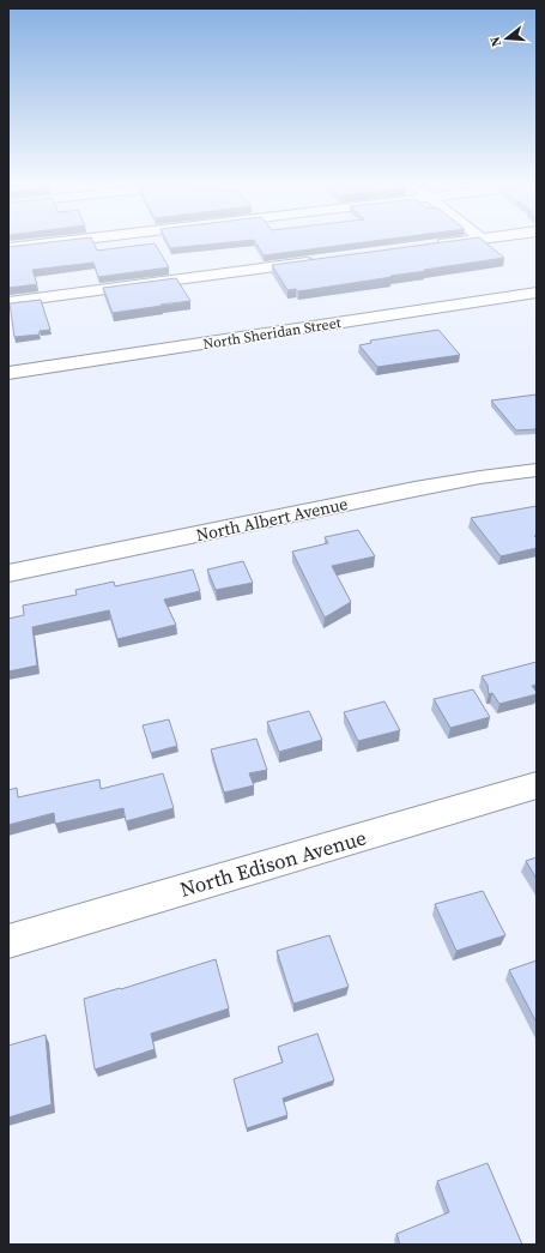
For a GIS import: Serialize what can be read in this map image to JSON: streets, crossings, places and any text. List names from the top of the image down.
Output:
{
  "streets": {
    "street": ["North Sheridan Street", "North Albert Avenue", "North Edison Avenue"]
  },
  "north": "left"
}
